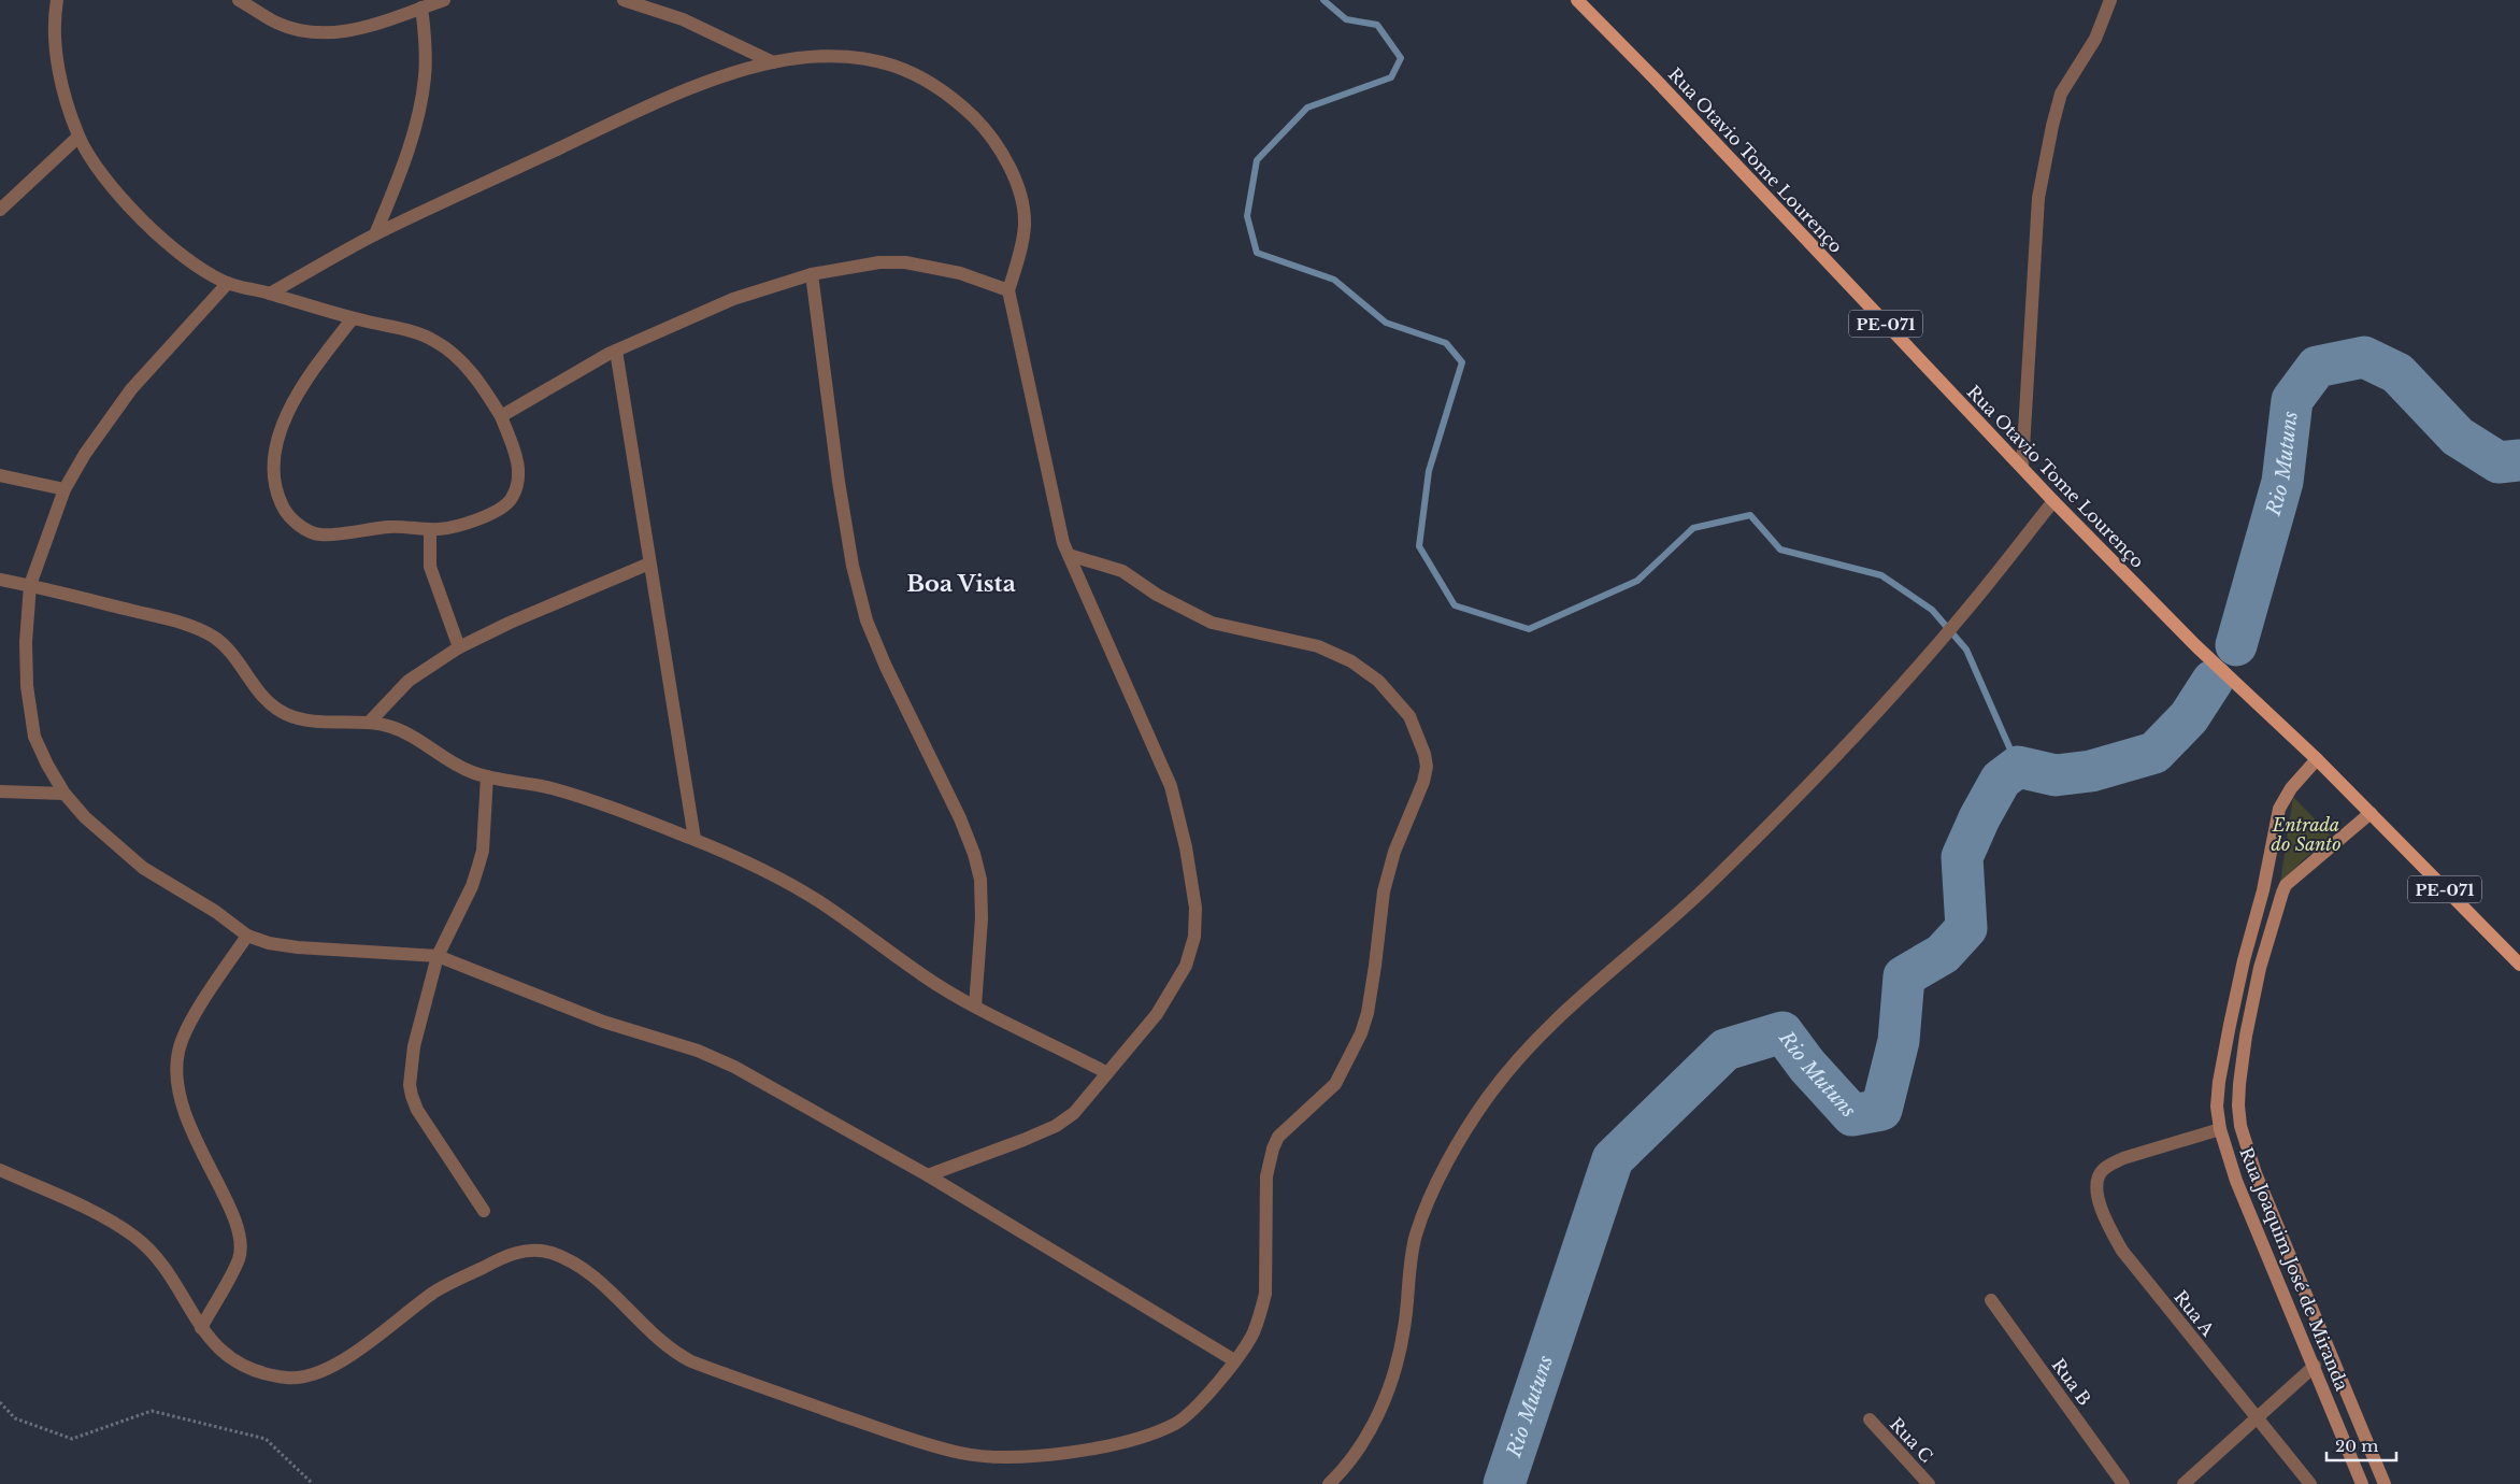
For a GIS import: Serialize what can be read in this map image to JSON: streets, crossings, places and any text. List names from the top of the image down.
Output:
{
  "streets": {
    "main road": ["Rua Otavio Tome Lourenço", "PE-071"],
    "street": [
      "Rua Joaquim José de Miranda",
      "Rua A",
      "Rua B",
      "Rua C"
    ]
  },
  "crossings": [
    ["Rua Otavio Tome Lourenço", "Rua Joaquim José de Miranda"],
    ["Rua Joaquim José de Miranda", "Rua A"]
  ],
  "districts": ["Boa Vista"],
  "water": ["Rio Mutuns"],
  "parks": ["Entrada do Santo"],
  "scale_bar": "20 m"
}
